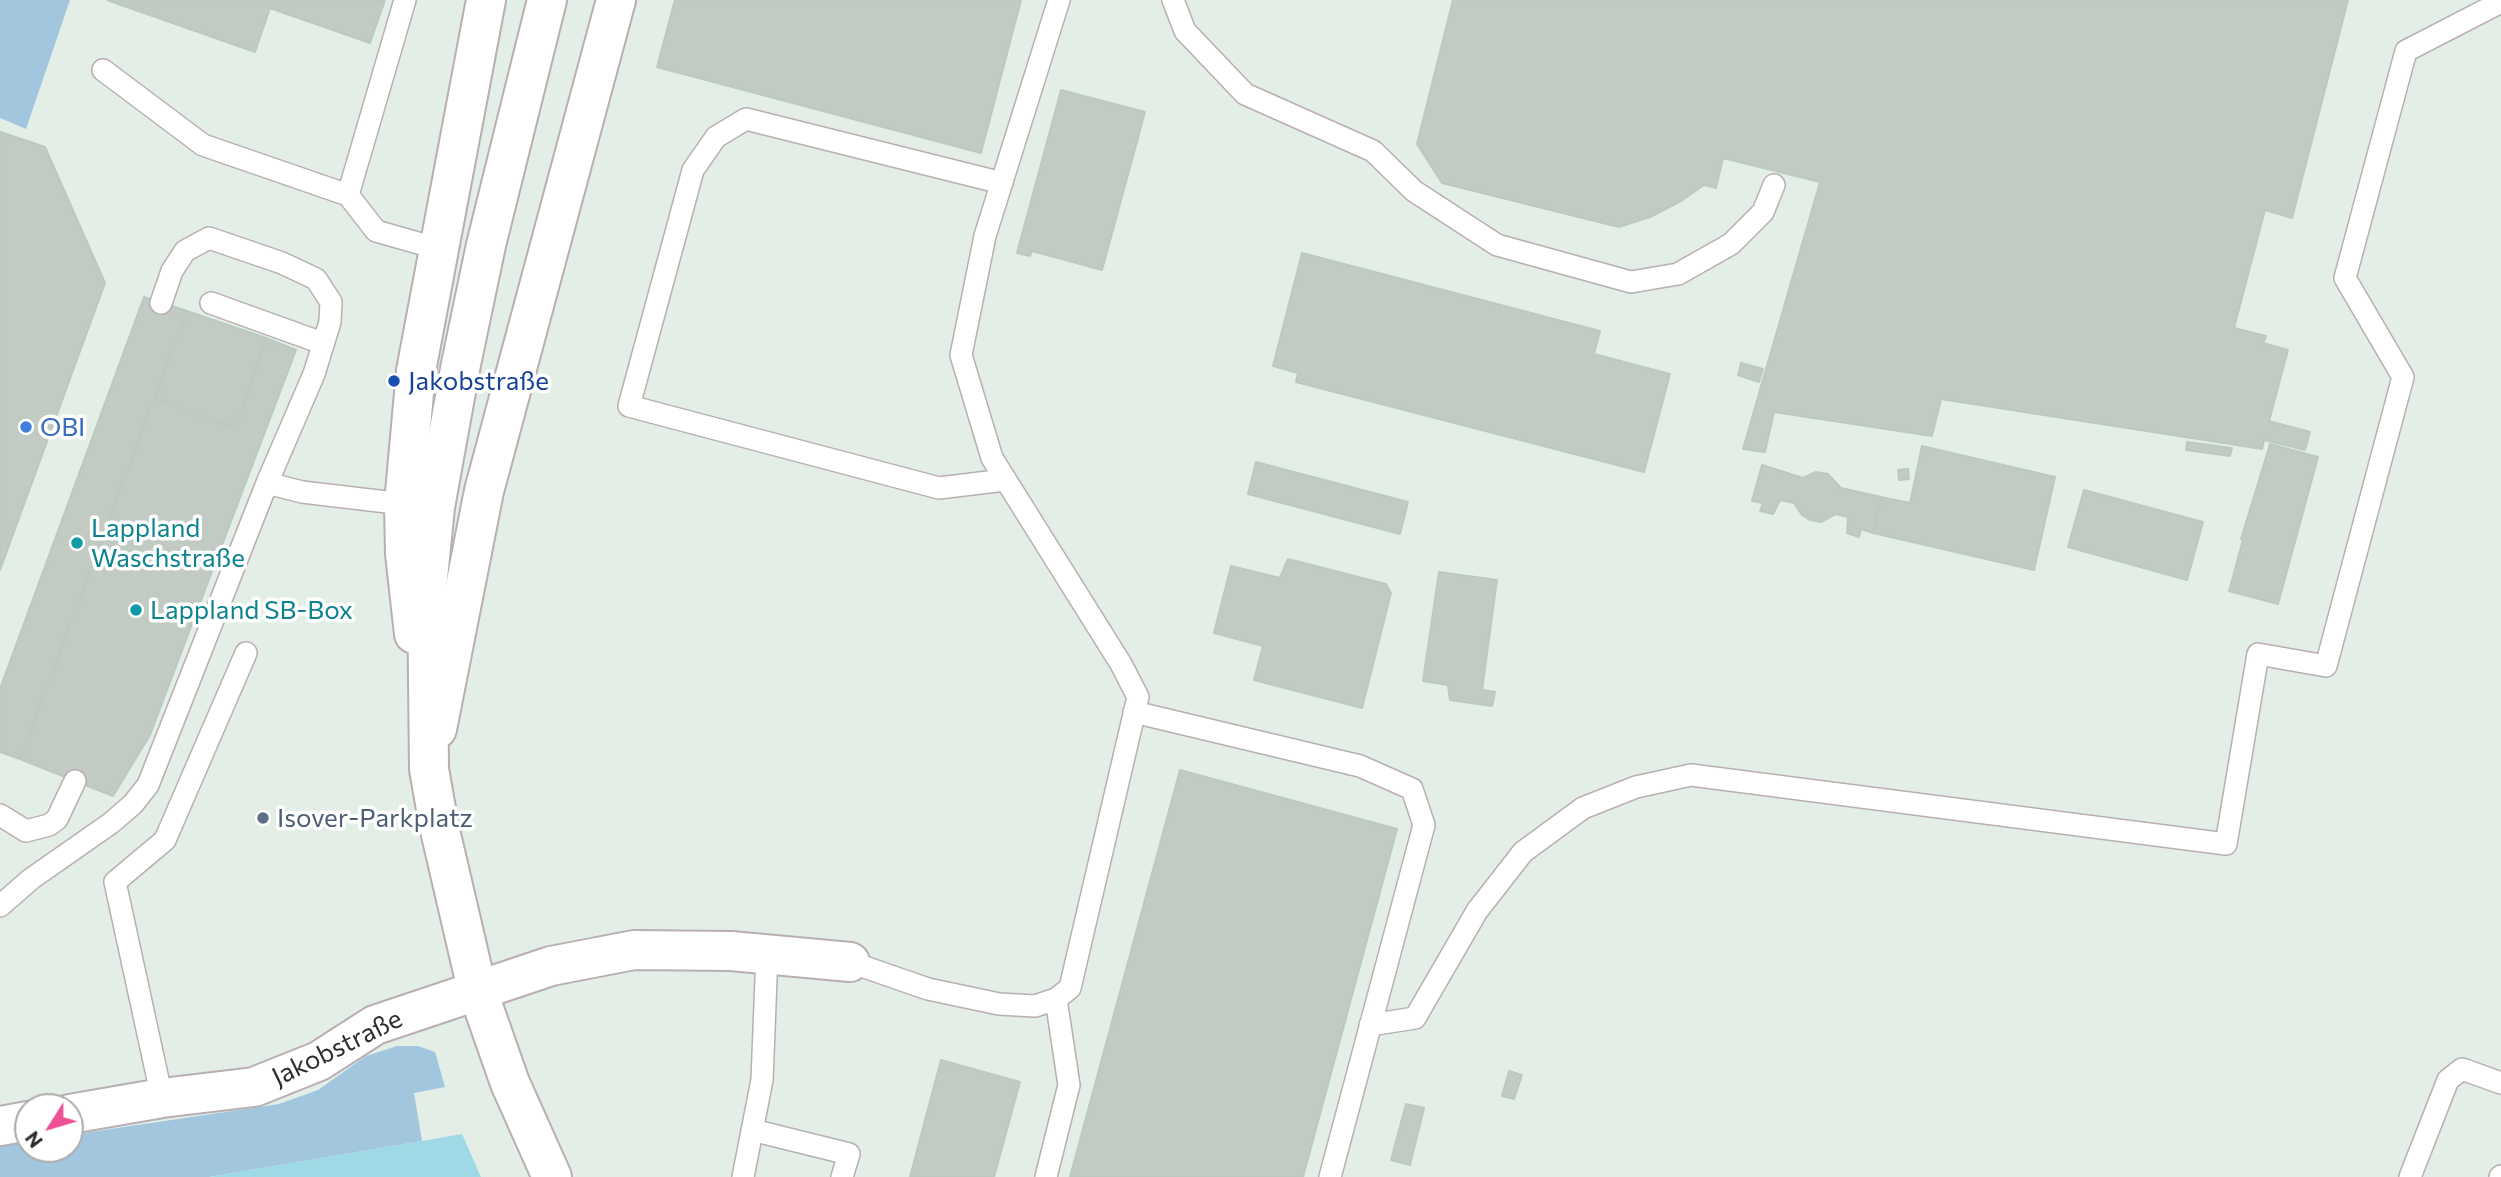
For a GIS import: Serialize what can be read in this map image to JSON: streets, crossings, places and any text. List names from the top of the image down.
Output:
{
  "streets": {
    "street": ["Jakobstraße"]
  },
  "places": [
    "Jakobstraße",
    "OBI",
    "Lappland Waschstraße",
    "Lappland SB-Box",
    "Isover-Parkplatz"
  ],
  "north": "bottom left"
}
